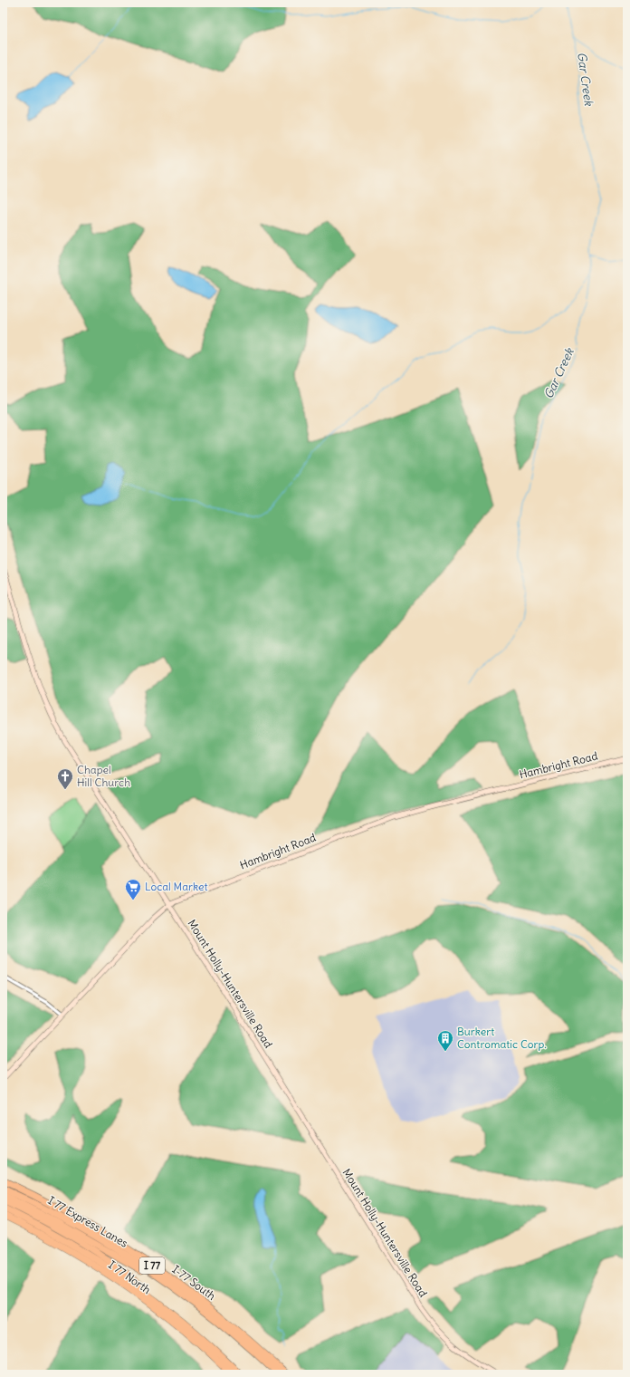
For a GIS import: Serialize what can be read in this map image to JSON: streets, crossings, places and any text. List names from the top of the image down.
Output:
{
  "streets": {
    "highway": [
      "I 77 Express Lanes",
      "I 77",
      "I 77 North",
      "I-77 South"
    ],
    "main road": ["Hambright Road", "Mount Holly-Huntersville Road"]
  },
  "crossings": [
    ["Hambright Road", "Mount Holly-Huntersville Road"]
  ],
  "water": ["Gar Creek"],
  "places": {
    "church": ["Chapel Hill Church"],
    "supermarket": ["Local Market"],
    "building": ["Burkert Contromatic Corp."]
  }
}
